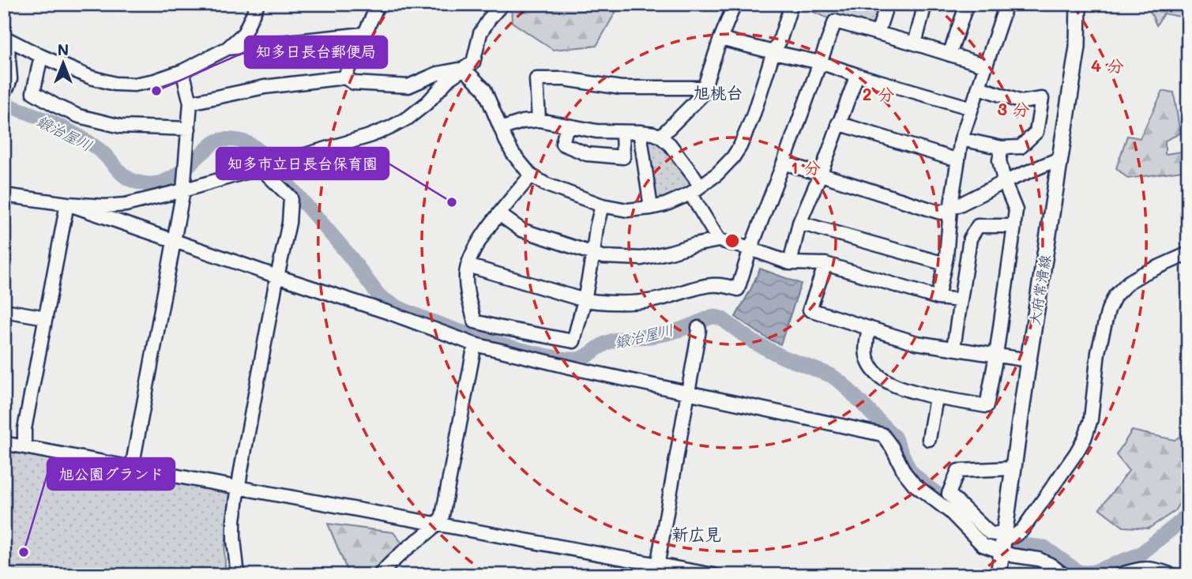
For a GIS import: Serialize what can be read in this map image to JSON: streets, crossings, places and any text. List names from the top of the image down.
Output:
{
  "streets": {
    "main road": ["大府常滑線"]
  },
  "districts": ["旭桃台", "新広見"],
  "water": ["鍛治屋川"],
  "places": ["知多日長台郵便局", "知多市立日長台保育園", "旭公園グランド"],
  "north": "top",
  "rings": [
    "4 分",
    "2 分",
    "3 分",
    "1 分"
  ]
}
